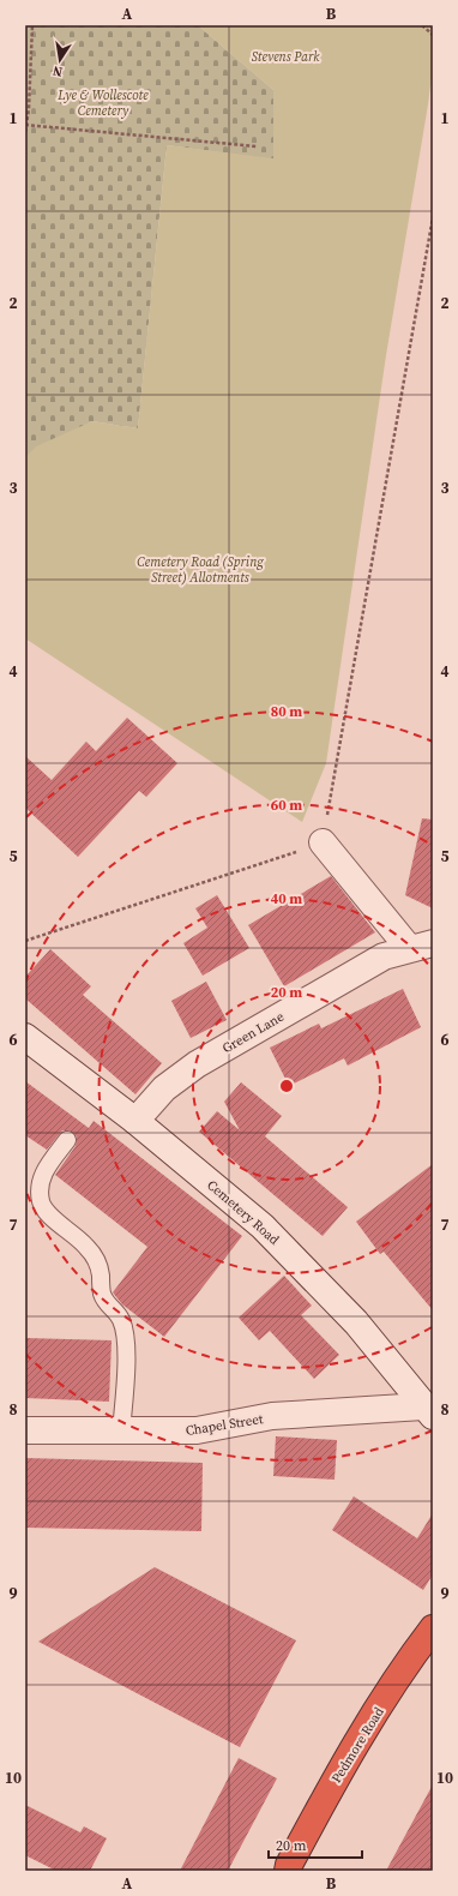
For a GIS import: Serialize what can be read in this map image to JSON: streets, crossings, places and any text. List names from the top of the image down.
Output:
{
  "streets": {
    "highway": ["Pedmore Road"],
    "street": ["Green Lane", "Cemetery Road", "Chapel Street"]
  },
  "crossings": [
    ["Green Lane", "Cemetery Road"],
    ["Cemetery Road", "Chapel Street"]
  ],
  "parks": ["Stevens Park", "Lye & Wollescote Cemetery", "Cemetery Road (Spring Street) Allotments"],
  "scale_bar": "20 m",
  "north": "bottom",
  "grid": {
    "columns": ["A", "B"],
    "rows": [
      "1",
      "2",
      "3",
      "4",
      "5",
      "6",
      "7",
      "8",
      "9",
      "10"
    ]
  },
  "rings": [
    "80 m",
    "60 m",
    "40 m",
    "20 m"
  ]
}
